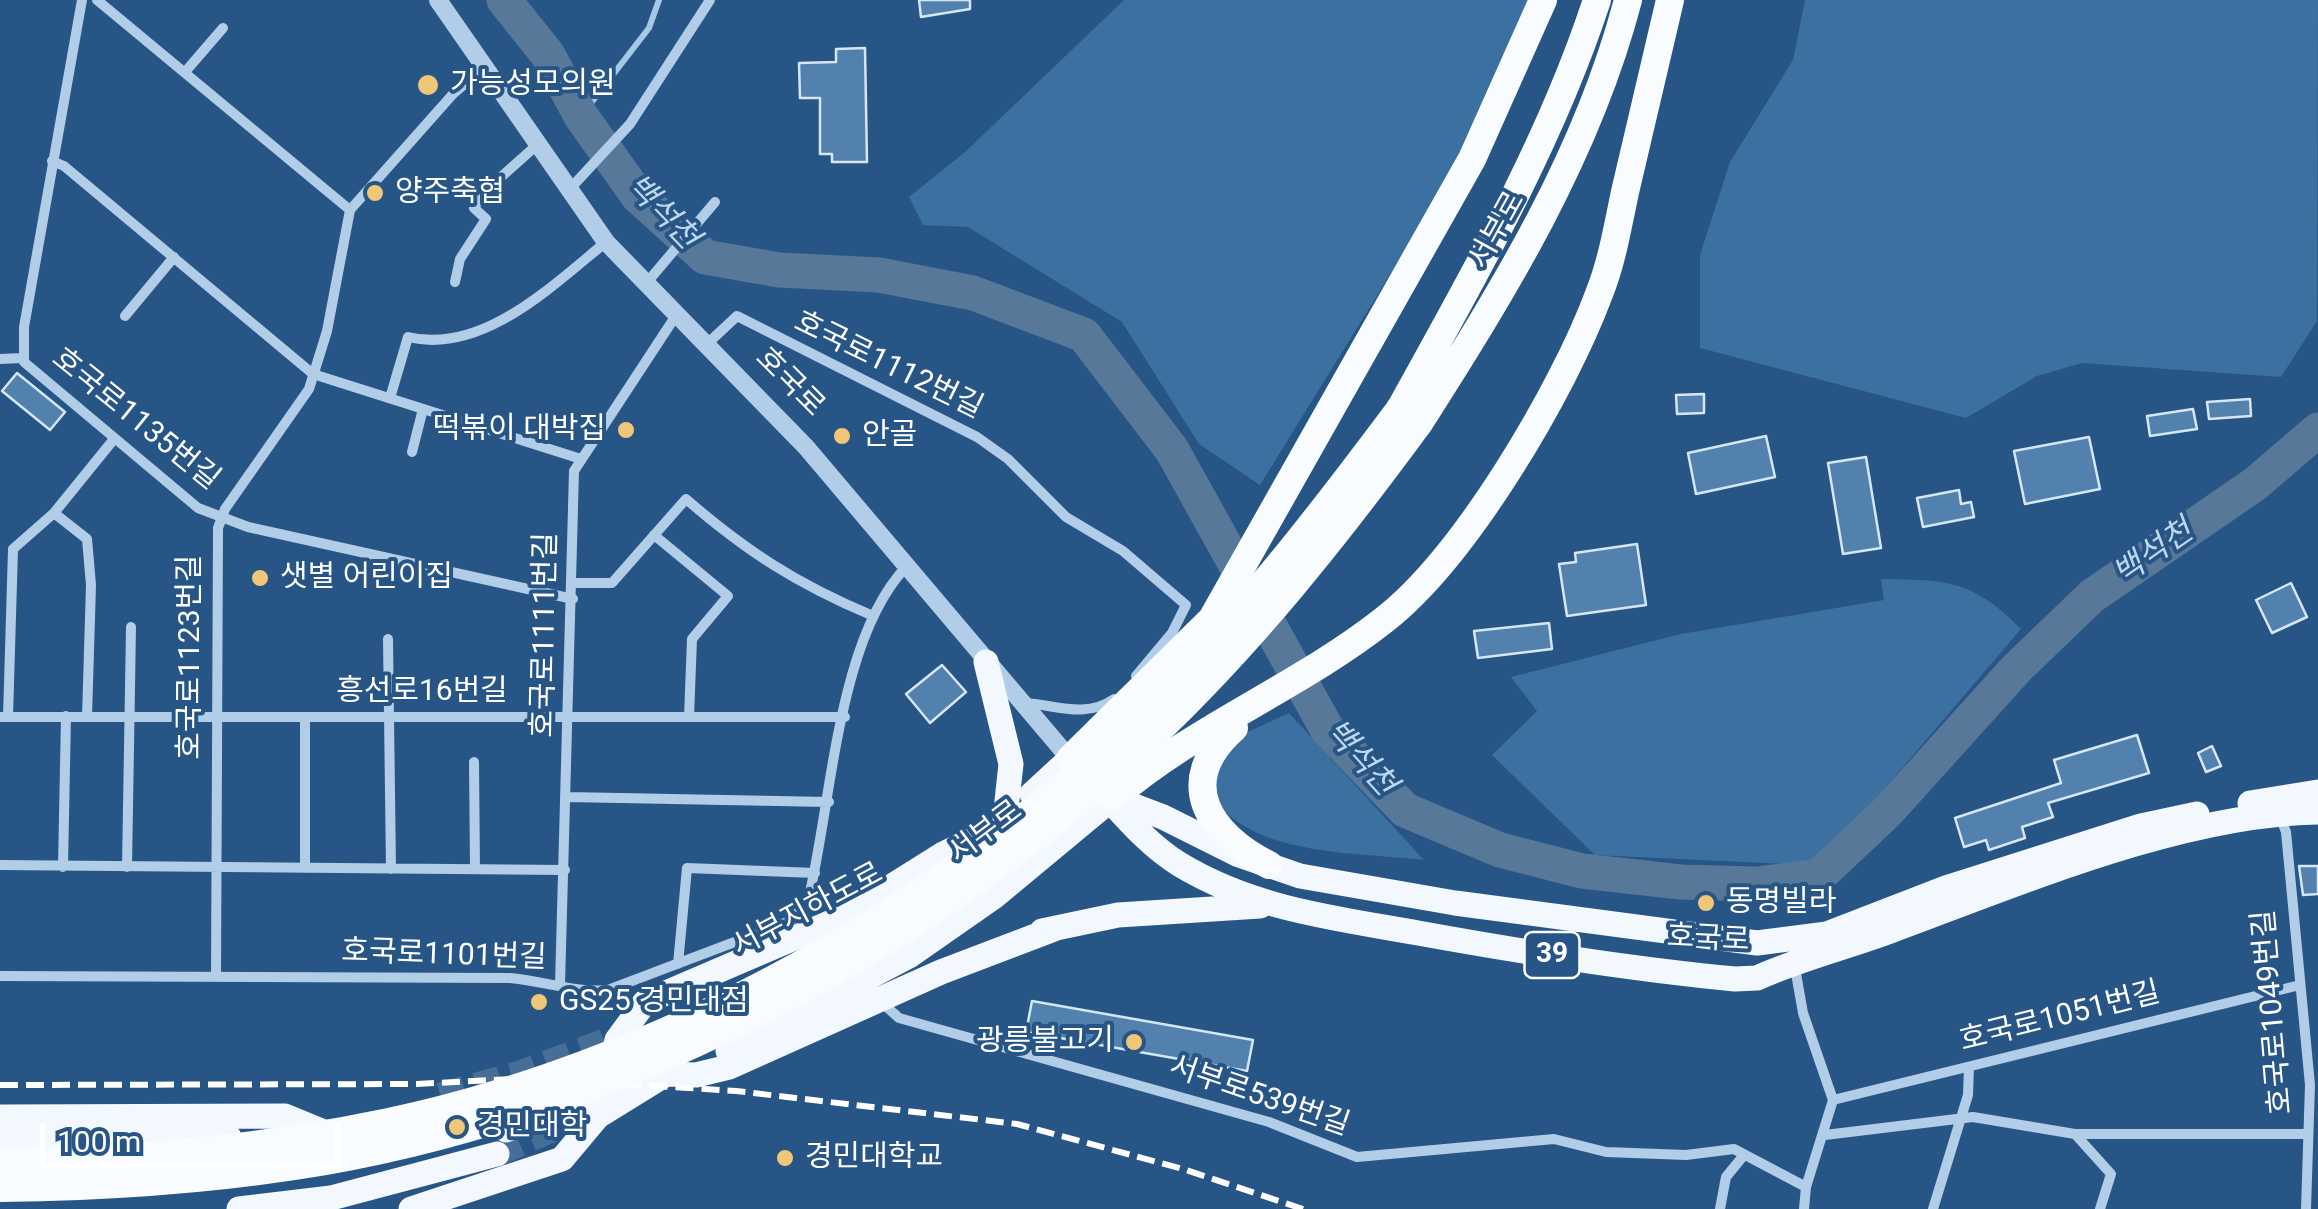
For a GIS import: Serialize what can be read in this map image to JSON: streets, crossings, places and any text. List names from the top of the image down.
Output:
{
  "streets": {
    "highway": ["서부로"],
    "main road": ["호국로", "서부지하도로", "39"],
    "street": [
      "호국로1112번길",
      "호국로1135번길",
      "호국로1111번길",
      "호국로1123번길",
      "흥선로16번길",
      "호국로1101번길",
      "호국로1049번길",
      "호국로1051번길",
      "서부로539번길"
    ]
  },
  "crossings": [
    ["서부로", "호국로"],
    ["서부로", "서부지하도로"],
    ["서부로", "39"],
    ["호국로1112번길", "호국로"],
    ["호국로", "호국로1111번길"],
    ["호국로", "39"],
    ["호국로", "호국로1101번길"],
    ["호국로", "호국로1049번길"],
    ["호국로1135번길", "호국로1111번길"],
    ["호국로1135번길", "호국로1123번길"],
    ["호국로1111번길", "흥선로16번길"],
    ["호국로1111번길", "호국로1101번길"],
    ["호국로1123번길", "흥선로16번길"],
    ["호국로1123번길", "호국로1101번길"],
    ["흥선로16번길", "호국로1101번길"],
    ["호국로1049번길", "호국로1051번길"]
  ],
  "water": ["백석천"],
  "places": [
    "가능성모의원",
    "양주축협",
    "떡볶이 대박집",
    "안골",
    "샛별 어린이집",
    "동명빌라",
    "GS25 경민대점",
    "광릉불고기",
    "경민대학",
    "경민대학교"
  ],
  "scale_bar": "100 m"
}
